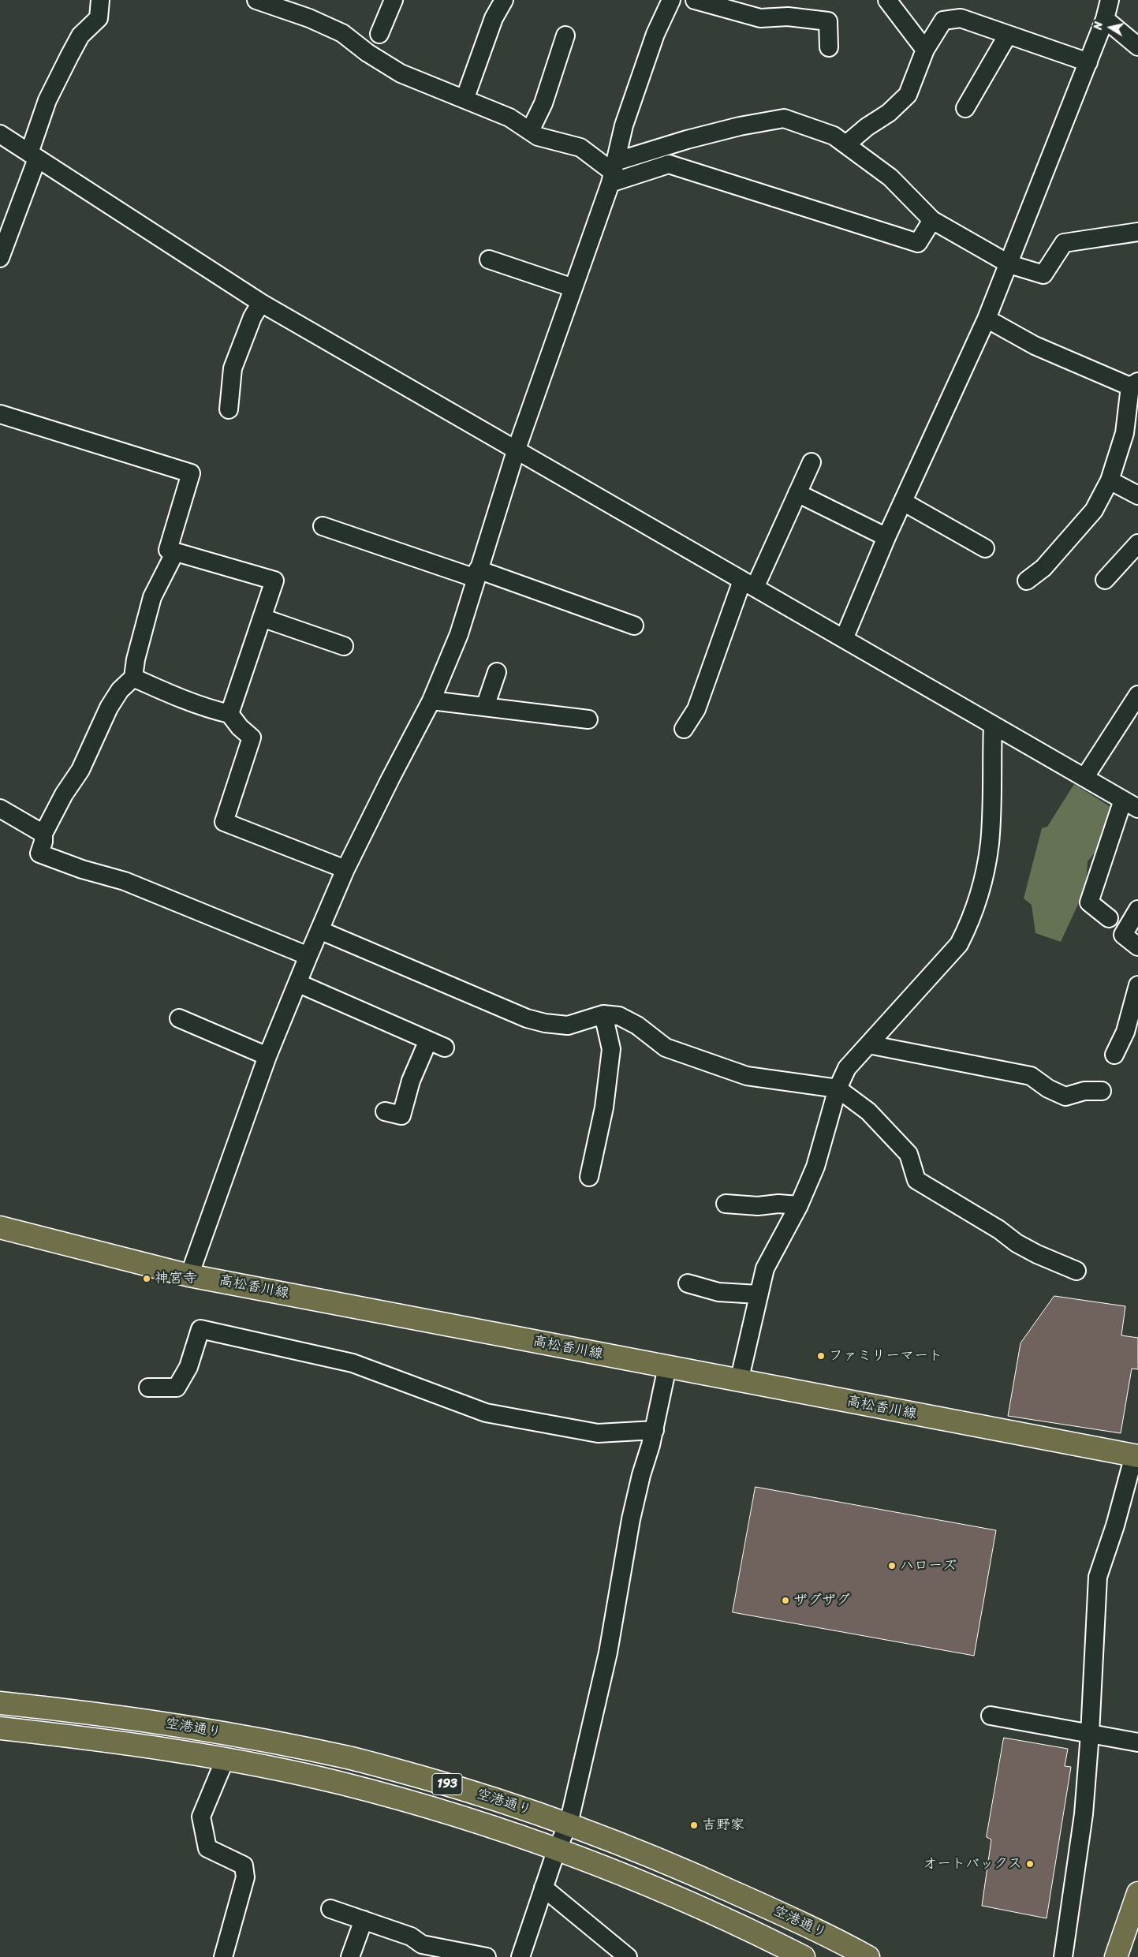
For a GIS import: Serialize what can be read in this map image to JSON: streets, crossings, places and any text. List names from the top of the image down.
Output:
{
  "streets": {
    "main road": ["高松香川線", "空港通り", "193"]
  },
  "places": [
    "神宮寺",
    "ファミリーマート",
    "ハローズ",
    "ザグザグ",
    "吉野家",
    "オートバックス"
  ],
  "north": "left"
}
